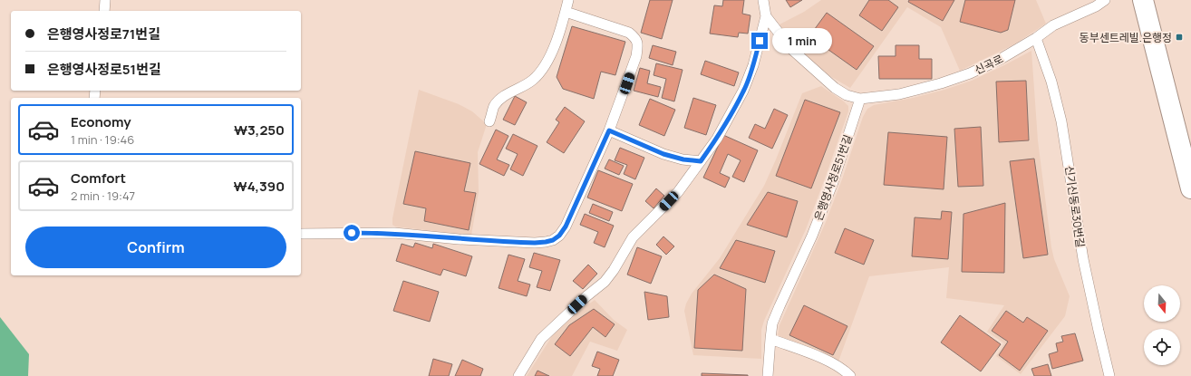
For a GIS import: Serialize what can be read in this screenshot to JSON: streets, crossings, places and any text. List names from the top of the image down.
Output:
{
  "streets": {
    "lane": ["신곡로", "은행영사정로51번길", "신기신동로30번길"]
  },
  "crossings": [
    ["신곡로", "은행영사정로51번길"],
    ["신곡로", "신기신동로30번길"]
  ],
  "places": {
    "transit": ["동부센트레빌.은행정"]
  },
  "north": "bottom",
  "page": {
    "banner": ["은행영사정로71번길", "은행영사정로51번길"],
    "bubble": "1 min",
    "list": [
      {
        "name": "Economy",
        "note": "1 min · 19:46",
        "value": "₩3,250"
      },
      {
        "name": "Comfort",
        "note": "2 min · 19:47",
        "value": "₩4,390"
      }
    ],
    "buttons": "Confirm"
  }
}
